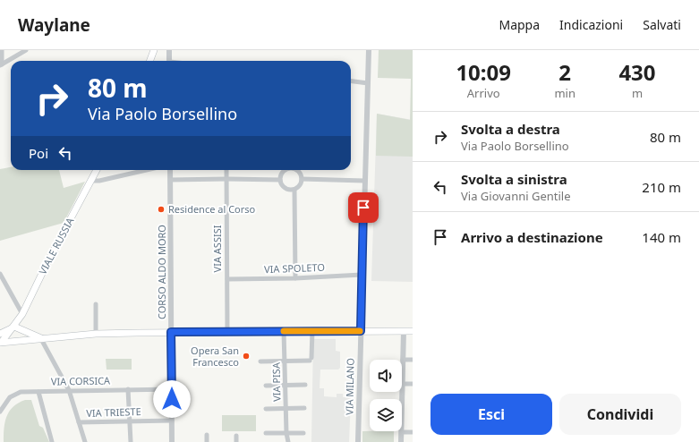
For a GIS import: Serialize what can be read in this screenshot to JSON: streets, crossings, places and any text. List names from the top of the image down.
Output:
{
  "streets": {
    "main road": ["VIALE RUSSIA"],
    "street": [
      "VIA ASSISI",
      "VIA SPOLETO",
      "CORSO ALDO MORO",
      "VIA CORSICA",
      "VIA PISA",
      "VIA MILANO",
      "VIA TRIESTE"
    ]
  },
  "crossings": [
    ["VIA ASSISI", "VIA SPOLETO"],
    ["VIA SPOLETO", "VIA MILANO"],
    ["CORSO ALDO MORO", "VIA CORSICA"],
    ["CORSO ALDO MORO", "VIA TRIESTE"]
  ],
  "places": ["Residence al Corso", "Opera San Francesco"],
  "page": {
    "header": "Waylane",
    "nav": ["Mappa", "Indicazioni", "Salvati"],
    "eta": [
      "10:09",
      "Arrivo",
      "2",
      "min",
      "430",
      "m"
    ],
    "turn": ["80 m", "Via Paolo Borsellino"],
    "list": [
      {
        "name": "Svolta a destra",
        "note": "Via Paolo Borsellino",
        "value": "80 m"
      },
      {
        "name": "Svolta a sinistra",
        "note": "Via Giovanni Gentile",
        "value": "210 m"
      },
      {
        "name": "Arrivo a destinazione",
        "value": "140 m"
      }
    ],
    "then": "Poi",
    "buttons": ["Esci", "Condividi"]
  }
}
